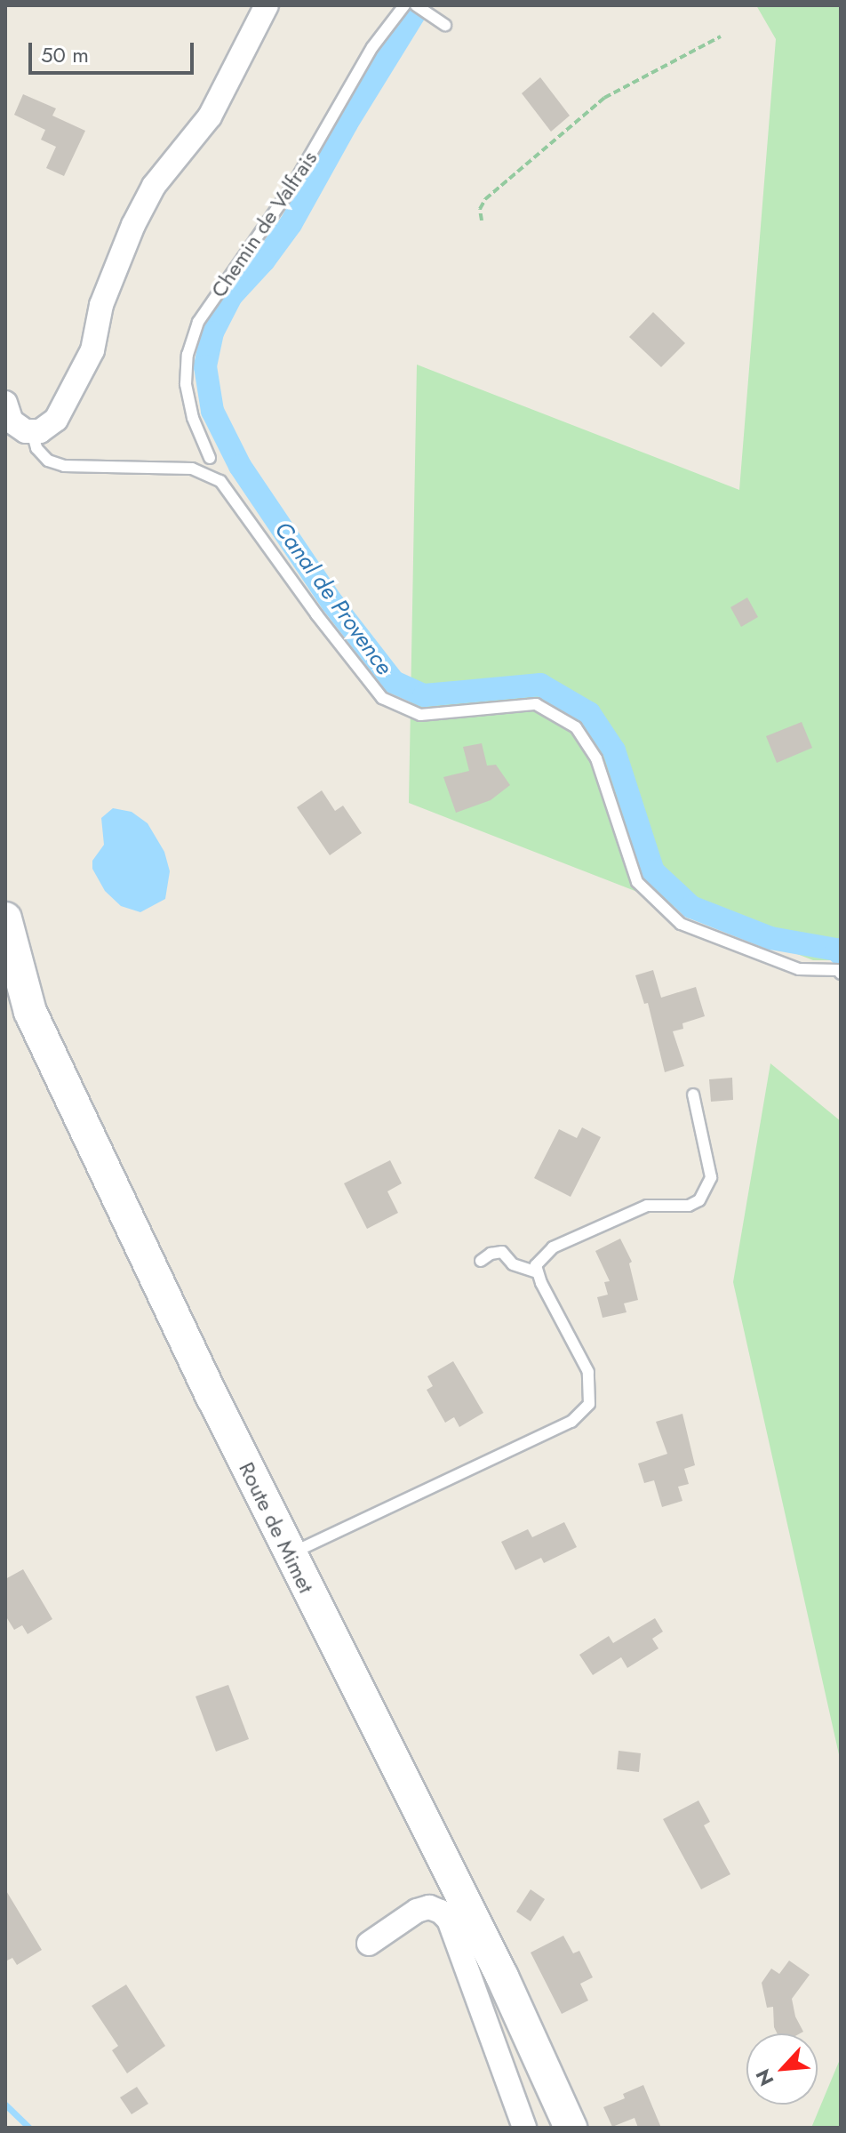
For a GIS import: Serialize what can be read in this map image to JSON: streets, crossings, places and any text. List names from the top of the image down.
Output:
{
  "streets": {
    "main road": ["Route de Mimet"],
    "lane": ["Chemin de Valfrais"]
  },
  "water": ["Canal de Provence"],
  "scale_bar": "50 m",
  "north": "bottom left"
}
